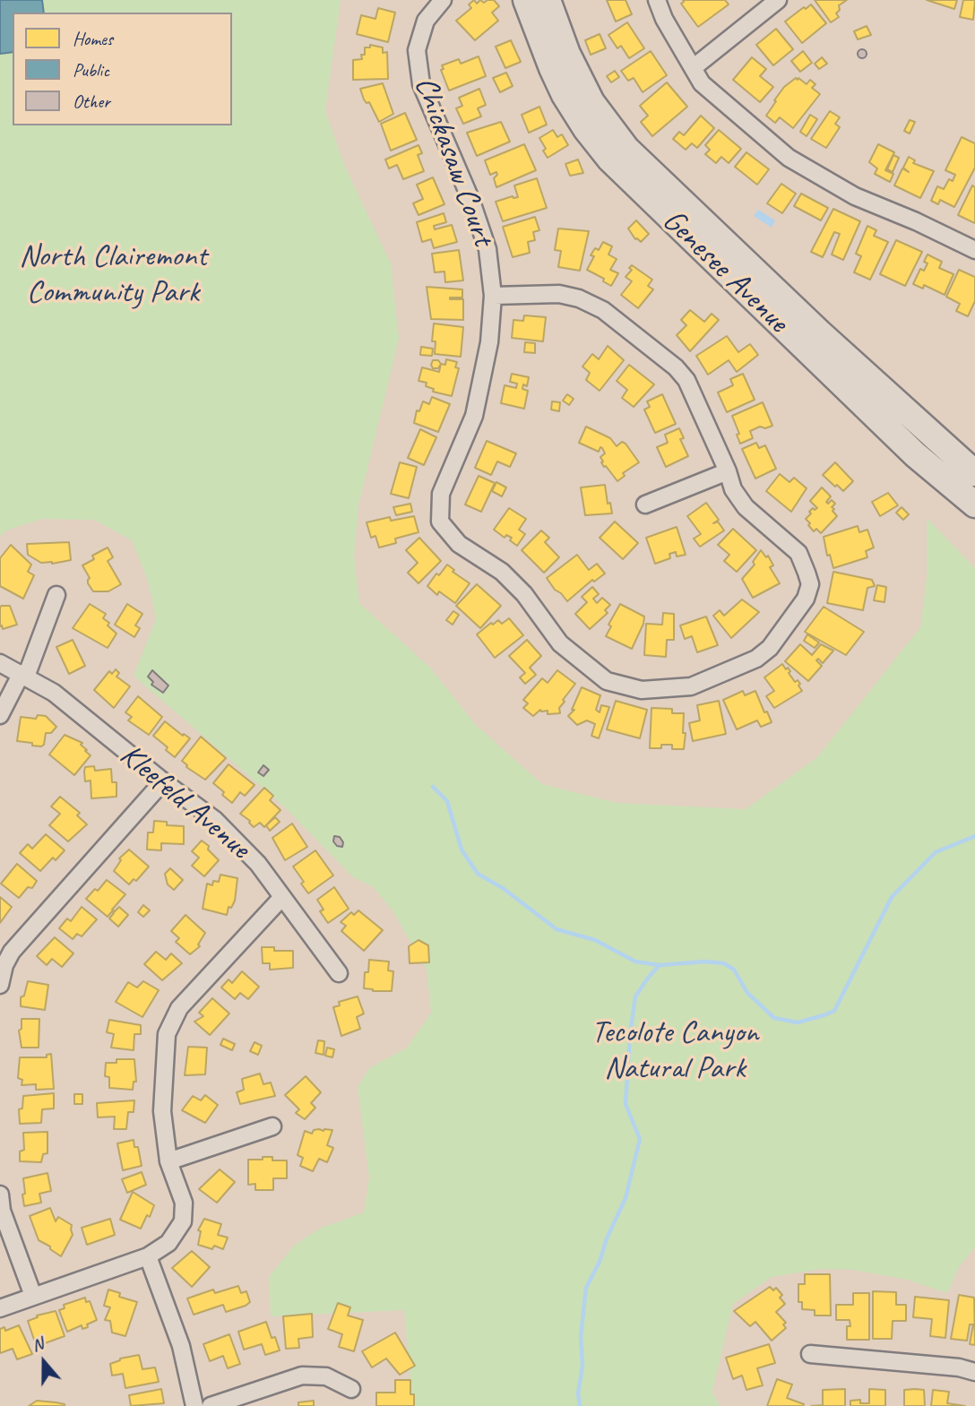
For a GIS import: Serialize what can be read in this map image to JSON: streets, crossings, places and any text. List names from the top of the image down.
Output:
{
  "streets": {
    "main road": ["Genesee Avenue"],
    "street": ["Chickasaw Court", "Kleefeld Avenue"]
  },
  "parks": ["North Clairemont Community Park", "Tecolote Canyon Natural Park"],
  "legend": ["Homes", "Public", "Other"],
  "north": "top"
}
